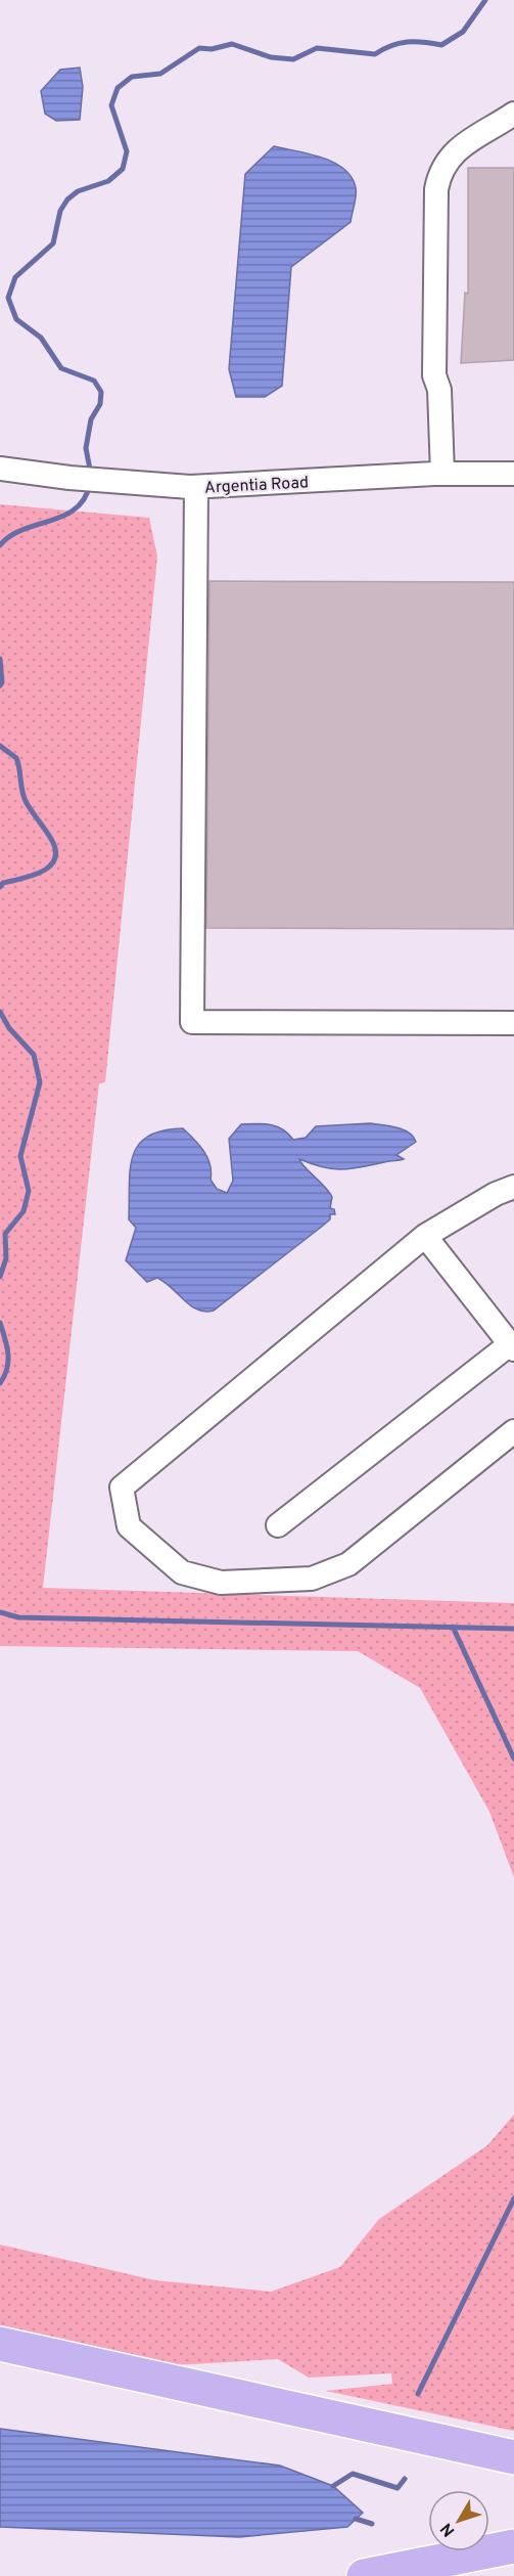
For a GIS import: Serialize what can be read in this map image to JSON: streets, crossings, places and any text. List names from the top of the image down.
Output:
{
  "streets": {
    "street": ["Argentia Road"]
  },
  "north": "bottom left"
}
